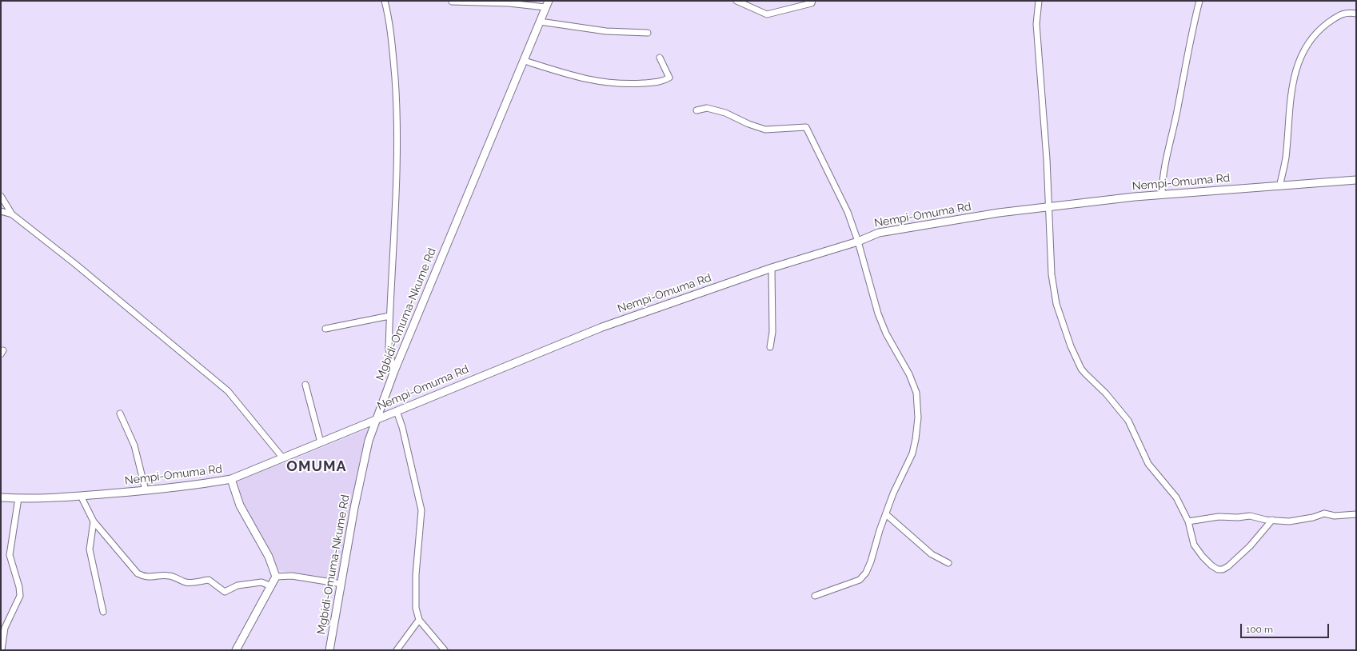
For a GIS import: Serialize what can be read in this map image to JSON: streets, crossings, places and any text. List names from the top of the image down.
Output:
{
  "streets": {
    "street": ["Nempi-Omuma Rd", "Mgbidi-Omuma-Nkume Rd"]
  },
  "crossings": [
    ["Nempi-Omuma Rd", "Mgbidi-Omuma-Nkume Rd"]
  ],
  "districts": ["OMUMA"],
  "scale_bar": "100 m"
}
